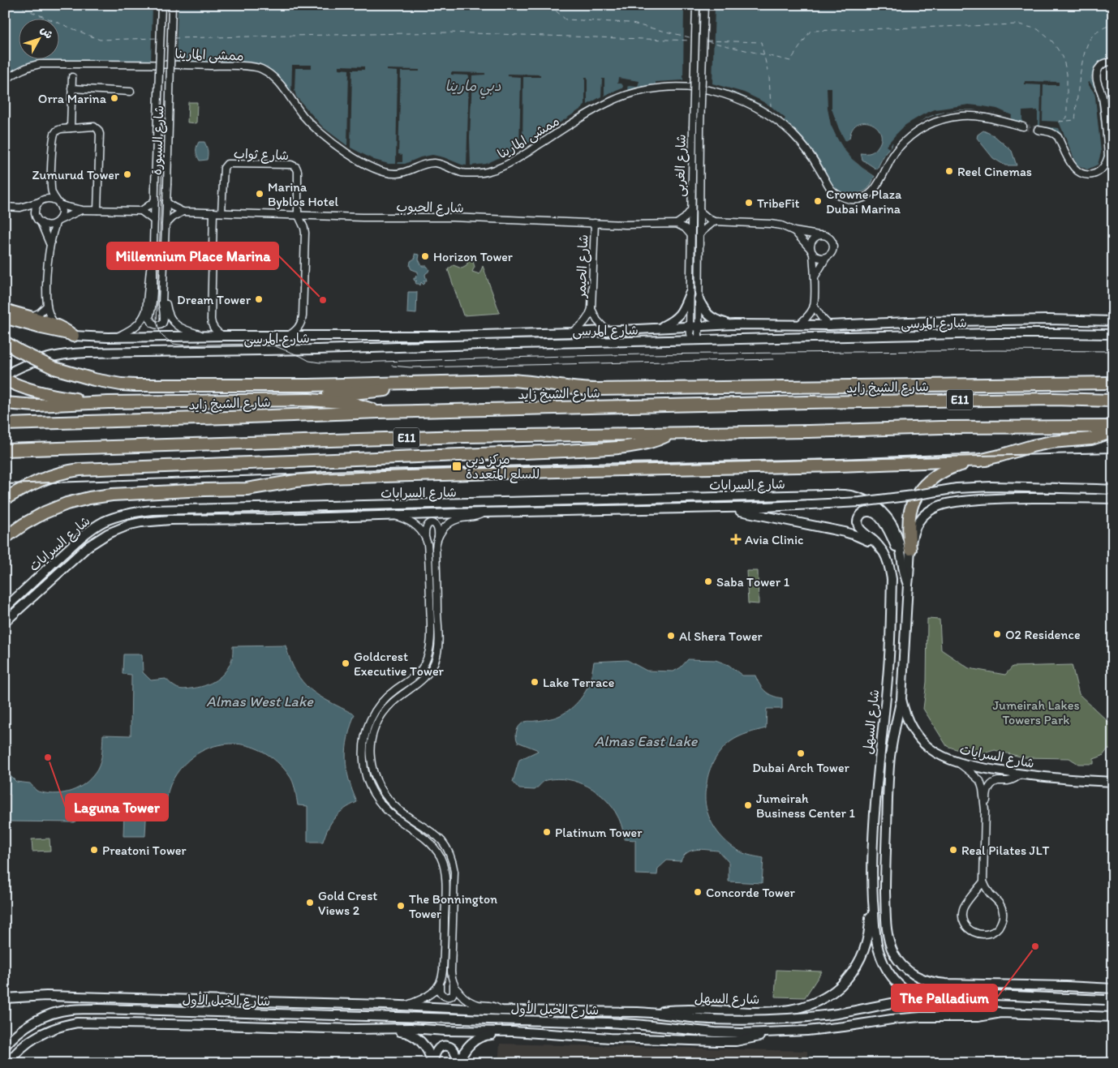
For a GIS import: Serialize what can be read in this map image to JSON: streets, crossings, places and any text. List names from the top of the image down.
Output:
{
  "streets": {
    "highway": ["شارع الشيخ زايد", "E11"],
    "main road": [
      "شارع المرسى",
      "شارع السرايات",
      "شارع السهل",
      "شارع الخيل الأول"
    ],
    "street": [
      "ممشى المارينا",
      "شارع السيورة",
      "شارع ثواب",
      "شارع الغربى",
      "شارع الحبوب",
      "شارع الحيمر"
    ]
  },
  "crossings": [
    ["شارع السيورة", "شارع الحبوب"],
    ["شارع السيورة", "شارع المرسى"],
    ["شارع ثواب", "شارع الحبوب"],
    ["شارع الغربى", "شارع الحبوب"],
    ["شارع الغربى", "شارع الحيمر"],
    ["شارع الغربى", "شارع المرسى"],
    ["شارع الحبوب", "شارع الحيمر"],
    ["شارع الحبوب", "شارع المرسى"],
    ["شارع الحيمر", "شارع المرسى"],
    ["شارع السرايات", "شارع السهل"],
    ["شارع السهل", "شارع الخيل الأول"]
  ],
  "water": ["دبي مارينا", "Almas West Lake", "Almas East Lake"],
  "parks": ["Jumeirah Lakes Towers Park"],
  "places": {
    "other": [
      "Orra Marina",
      "Reel Cinemas",
      "Zumurud Tower",
      "Marina Byblos Hotel",
      "Crowne Plaza Dubai Marina",
      "TribeFit",
      "Horizon Tower",
      "Dream Tower",
      "Millennium Place Marina",
      "Saba Tower 1",
      "O2 Residence",
      "Al Shera Tower",
      "Goldcrest Executive Tower",
      "Lake Terrace",
      "Dubai Arch Tower",
      "Laguna Tower",
      "Jumeirah Business Center 1",
      "Platinum Tower",
      "Preatoni Tower",
      "Real Pilates JLT",
      "Concorde Tower",
      "Gold Crest Views 2",
      "The Bonnington Tower",
      "The Palladium"
    ],
    "transit": ["مركز دبي للسلع المتعددة"],
    "health": ["Avia Clinic"]
  },
  "north": "top right"
}
